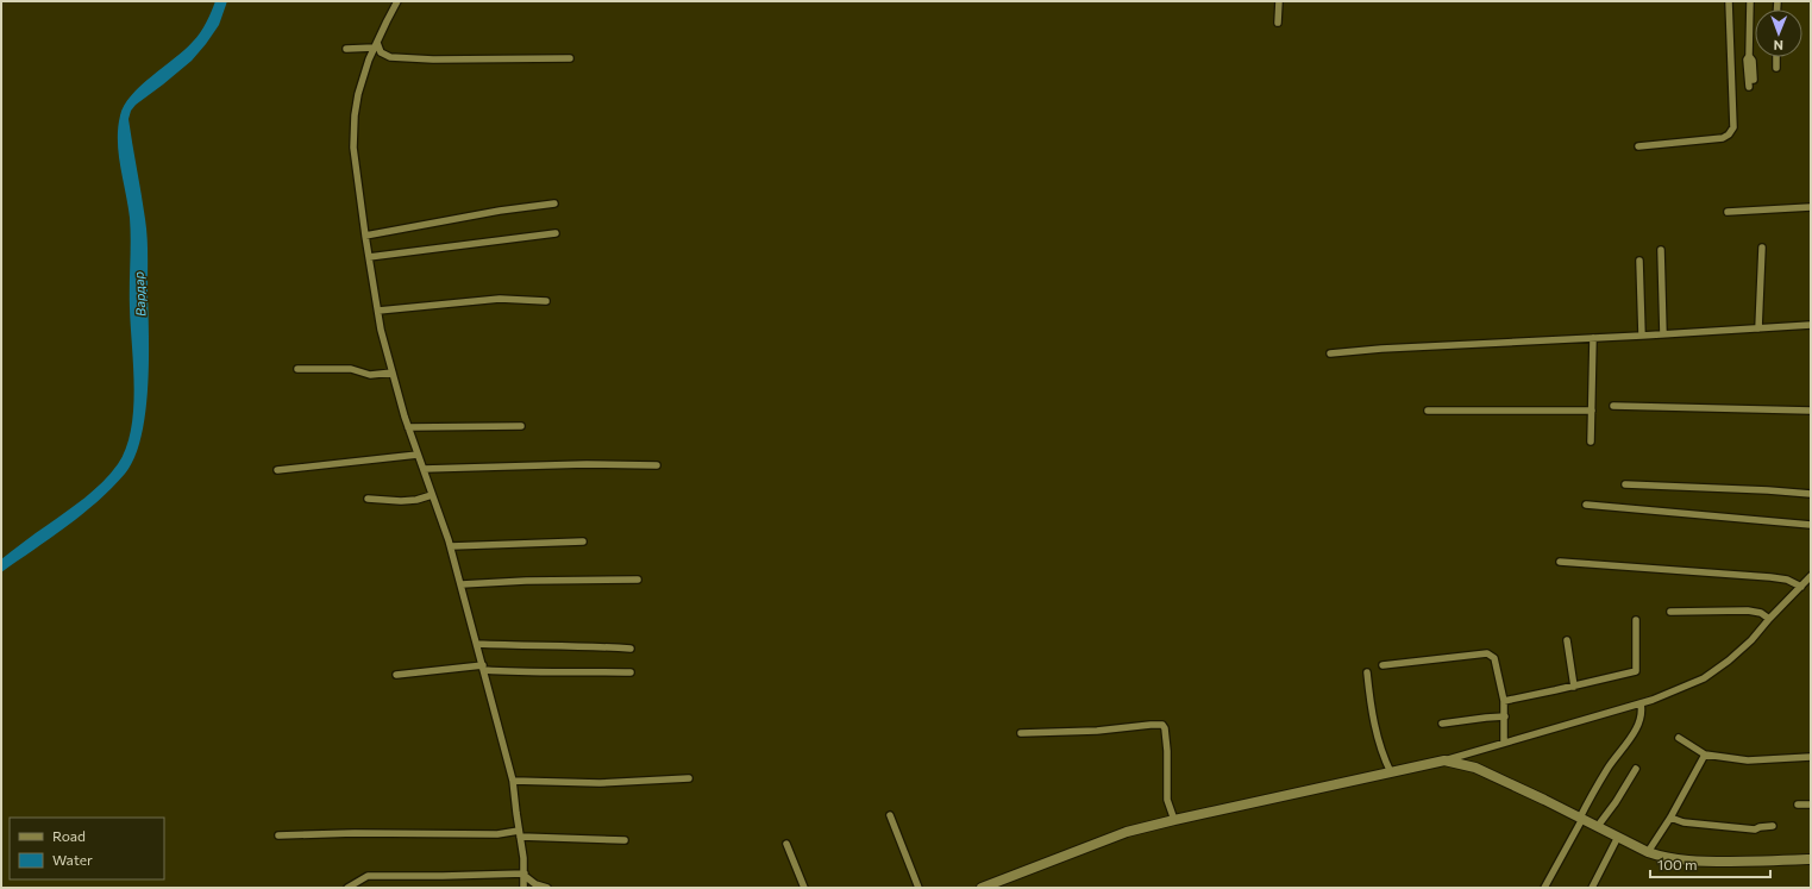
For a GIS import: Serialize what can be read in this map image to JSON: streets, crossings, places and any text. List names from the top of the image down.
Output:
{
  "water": ["Вардар"],
  "legend": ["Road", "Water"],
  "scale_bar": "100 m",
  "north": "bottom"
}
